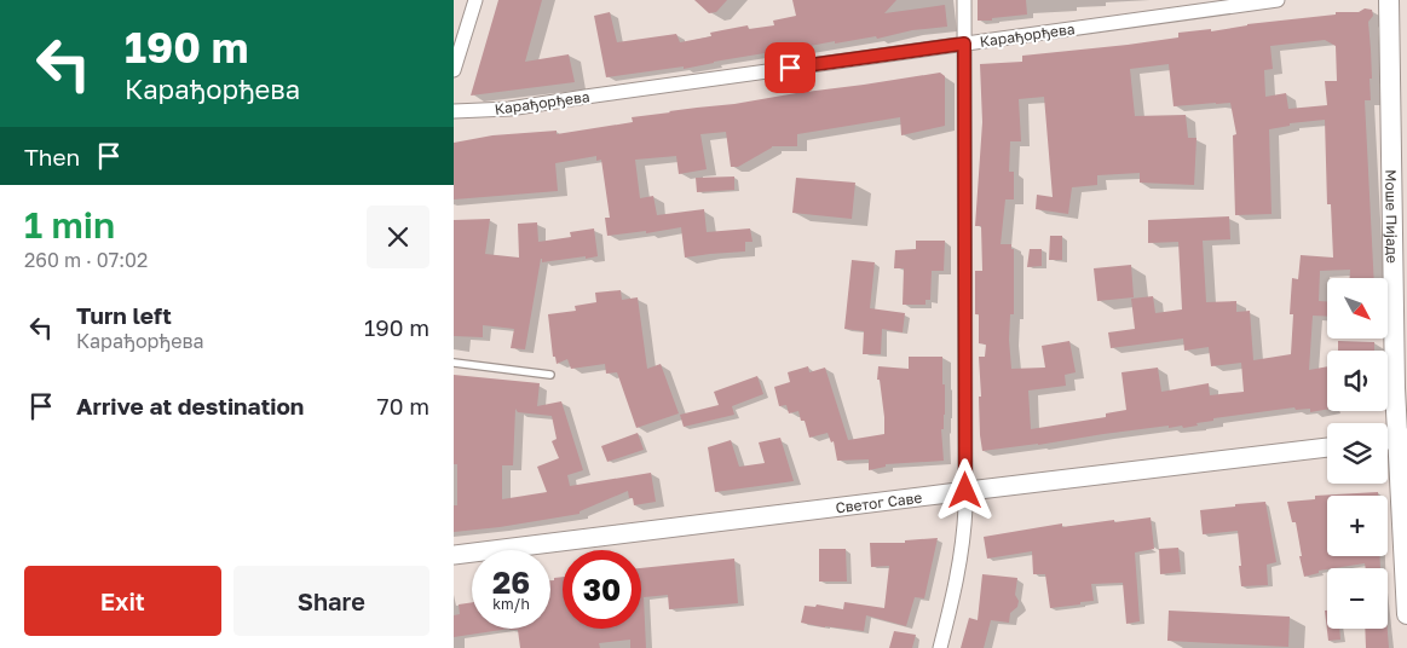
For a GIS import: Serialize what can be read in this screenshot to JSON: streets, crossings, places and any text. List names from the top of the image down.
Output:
{
  "streets": {
    "main road": ["Моше Пијаде"],
    "street": ["Карађорђева", "Светог Саве"]
  },
  "north": "bottom right",
  "page": {
    "turn": ["190 m", "Карађорђева"],
    "then": "Then",
    "heading": ["1 min", "260 m · 07:02"],
    "map_buttons": ["+", "−"],
    "list": [
      {
        "name": "Turn left",
        "note": "Карађорђева",
        "value": "190 m"
      },
      {
        "name": "Arrive at destination",
        "value": "70 m"
      }
    ],
    "speed": "26 km/h",
    "limit": "30",
    "buttons": ["Exit", "Share"]
  }
}
